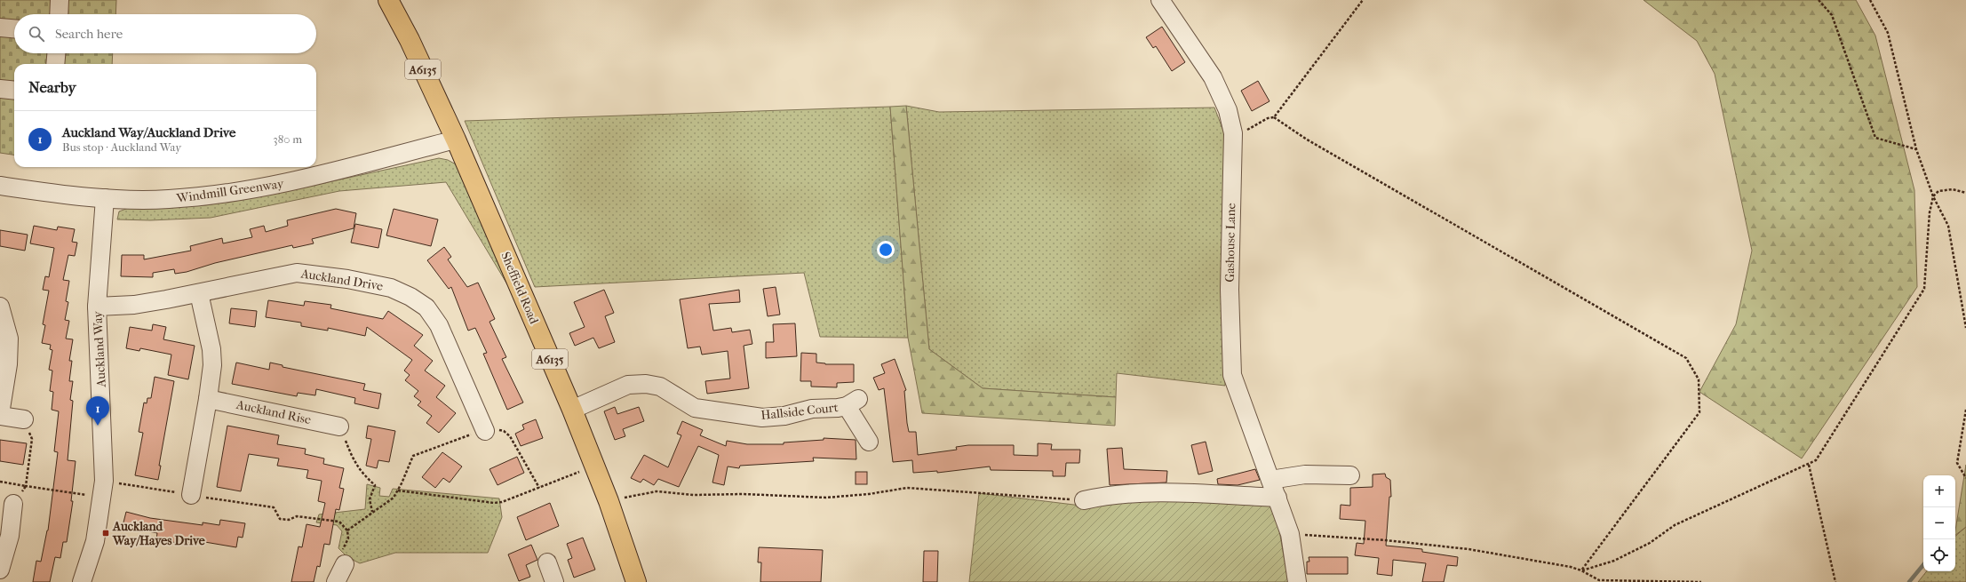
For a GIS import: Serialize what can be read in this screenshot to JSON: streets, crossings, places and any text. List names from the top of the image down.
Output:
{
  "streets": {
    "main road": ["A6135", "Sheffield Road"],
    "street": [
      "Windmill Greenway",
      "Gashouse Lane",
      "Auckland Drive",
      "Auckland Way",
      "Hallside Court",
      "Auckland Rise"
    ]
  },
  "crossings": [
    ["Windmill Greenway", "Sheffield Road"],
    ["Windmill Greenway", "Auckland Way"],
    ["Auckland Drive", "Auckland Way"],
    ["Sheffield Road", "Hallside Court"]
  ],
  "places": {
    "transit": ["Auckland Way/Hayes Drive"]
  },
  "page": {
    "search": "Search here",
    "heading": "Nearby",
    "list": [
      {
        "mark": "1",
        "name": "Auckland Way/Auckland Drive",
        "note": "Bus stop · Auckland Way",
        "value": "380 m"
      }
    ],
    "pins": "1",
    "map_buttons": ["+", "−"]
  }
}
